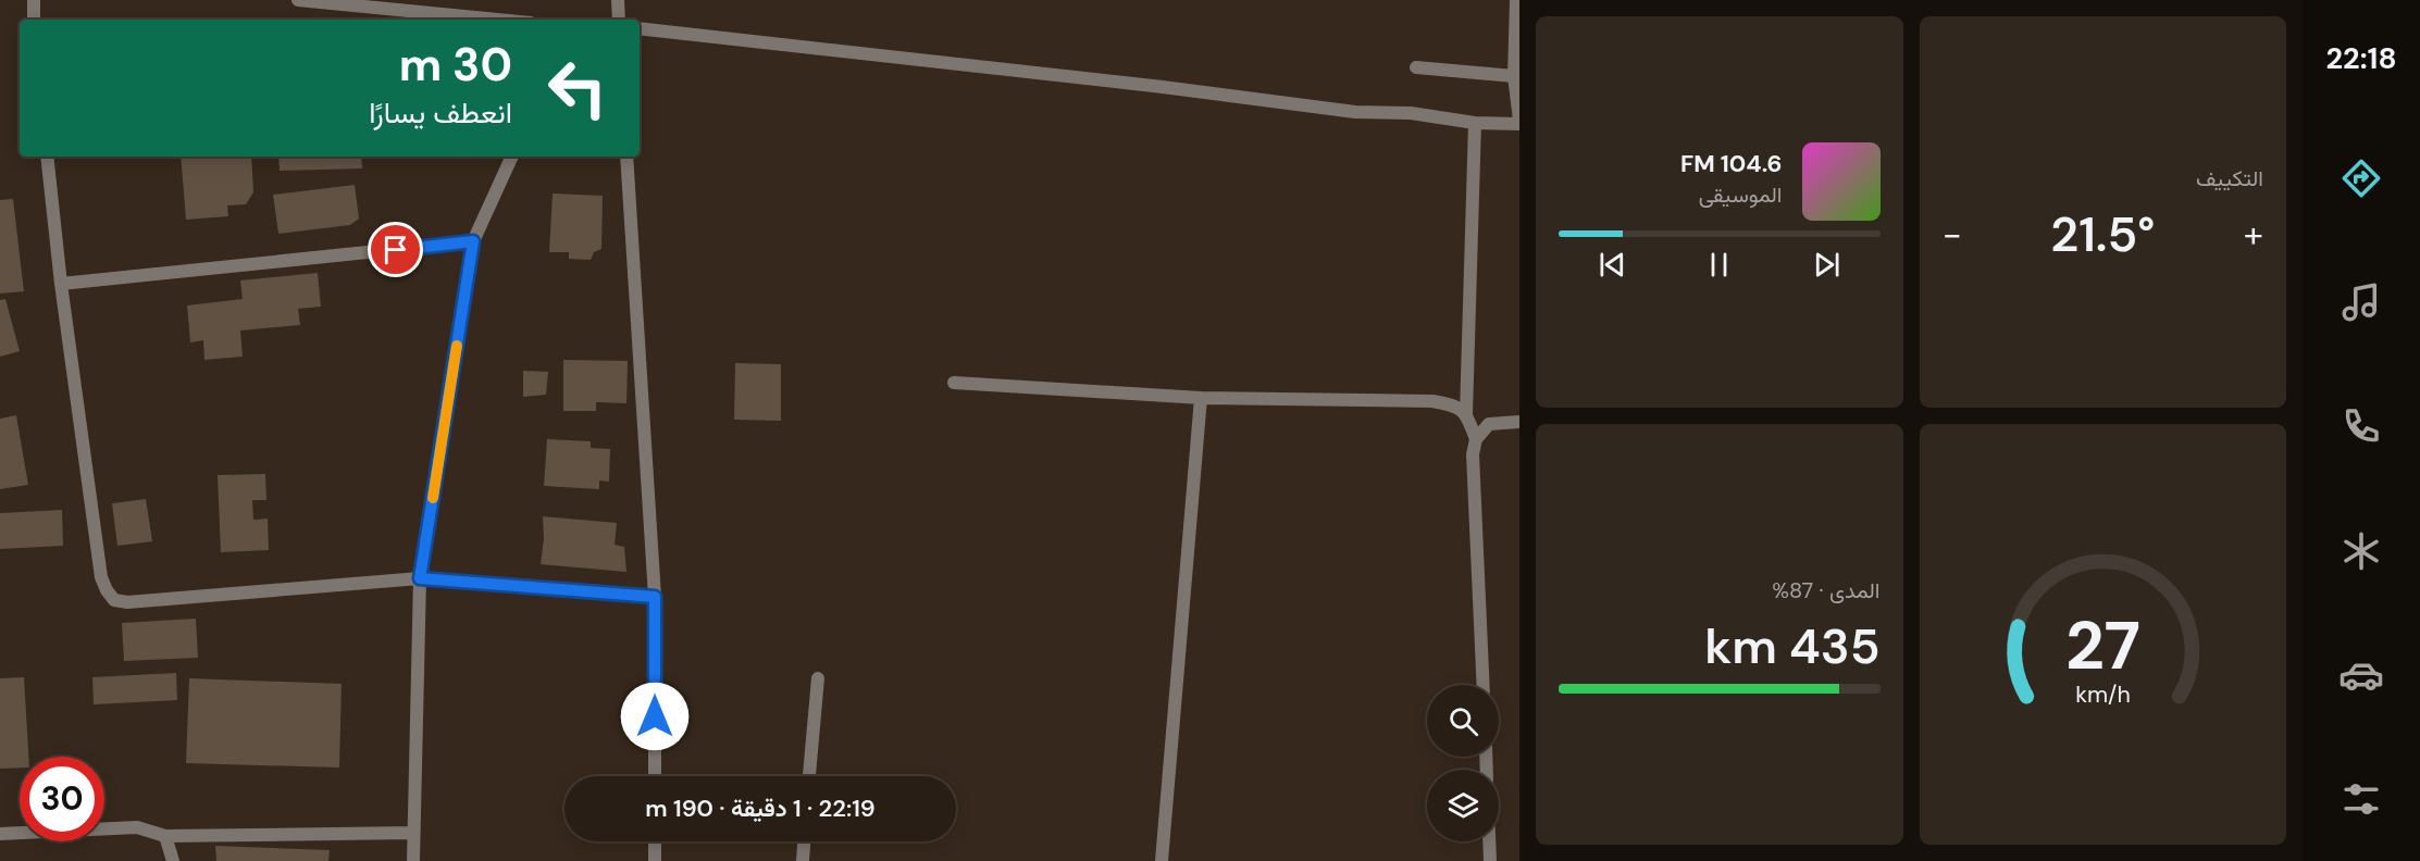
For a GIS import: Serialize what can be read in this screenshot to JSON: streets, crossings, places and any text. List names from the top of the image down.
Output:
{
  "page": {
    "tabs": "22:18",
    "tile": [
      "التكييف",
      ["المدى · 87%", "435 km"]
    ],
    "turn": ["30 m", "انعطف يسارًا"],
    "song": ["104.6 FM", "الموسيقى"],
    "heat": ["−", "21.5°", "+"],
    "limit": "30",
    "trip": "22:19 · 1 دقيقة · 190 m",
    "gauge": ["27", "km/h"]
  }
}
